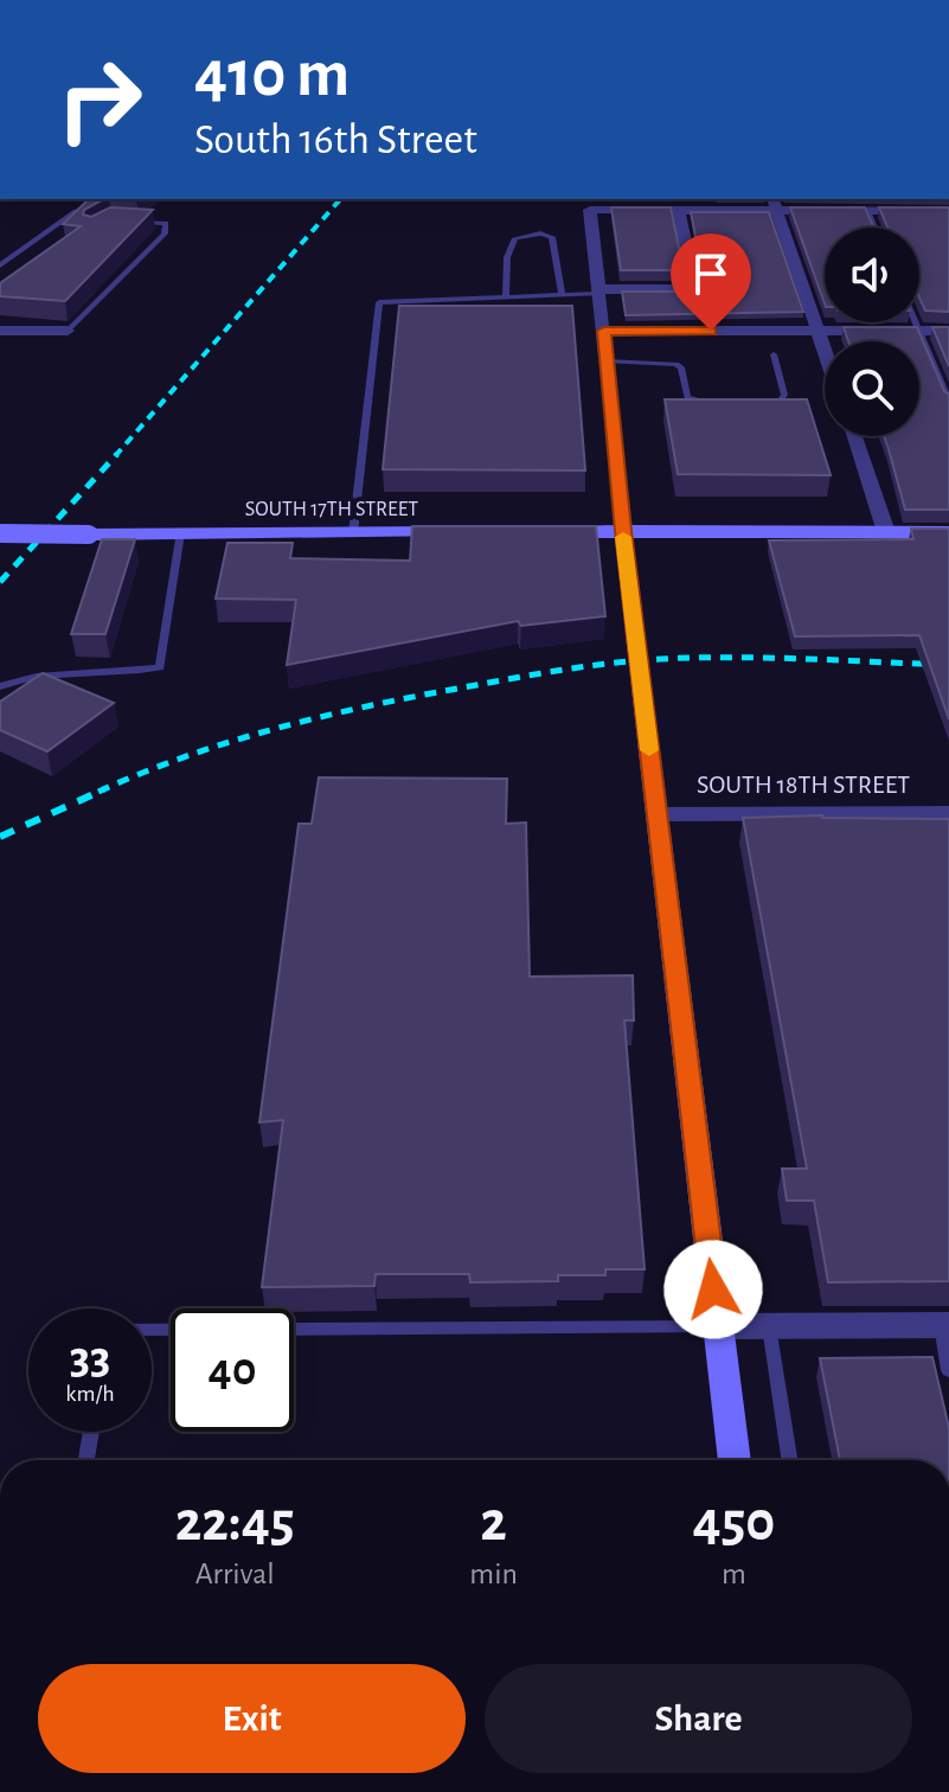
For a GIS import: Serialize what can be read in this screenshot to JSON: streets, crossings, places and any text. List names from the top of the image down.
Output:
{
  "streets": {
    "street": ["SOUTH 17TH STREET", "SOUTH 18TH STREET"]
  },
  "page": {
    "turn": ["410 m", "South 16th Street"],
    "speed": "33 km/h",
    "limit": "40",
    "eta": [
      "22:45",
      "Arrival",
      "2",
      "min",
      "450",
      "m"
    ],
    "buttons": ["Exit", "Share"]
  }
}
